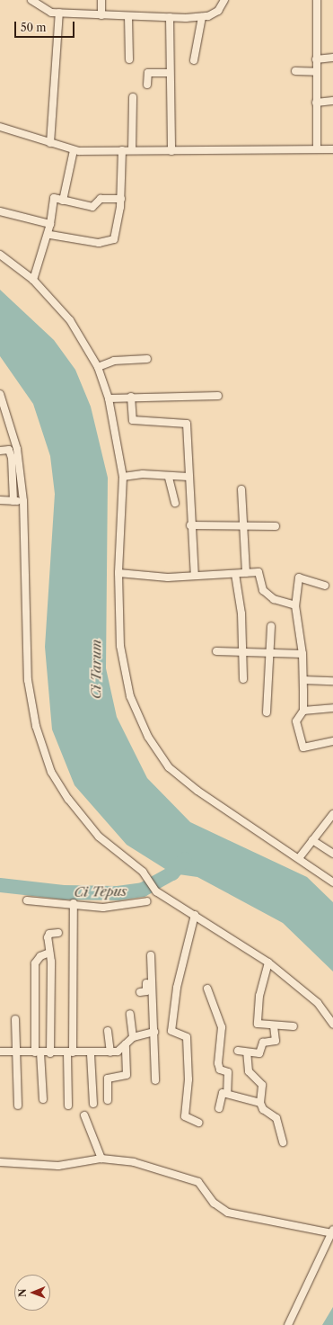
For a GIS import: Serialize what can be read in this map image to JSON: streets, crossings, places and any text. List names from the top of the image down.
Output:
{
  "water": ["Ci Tarum", "Ci Tepus"],
  "scale_bar": "50 m",
  "north": "left"
}
